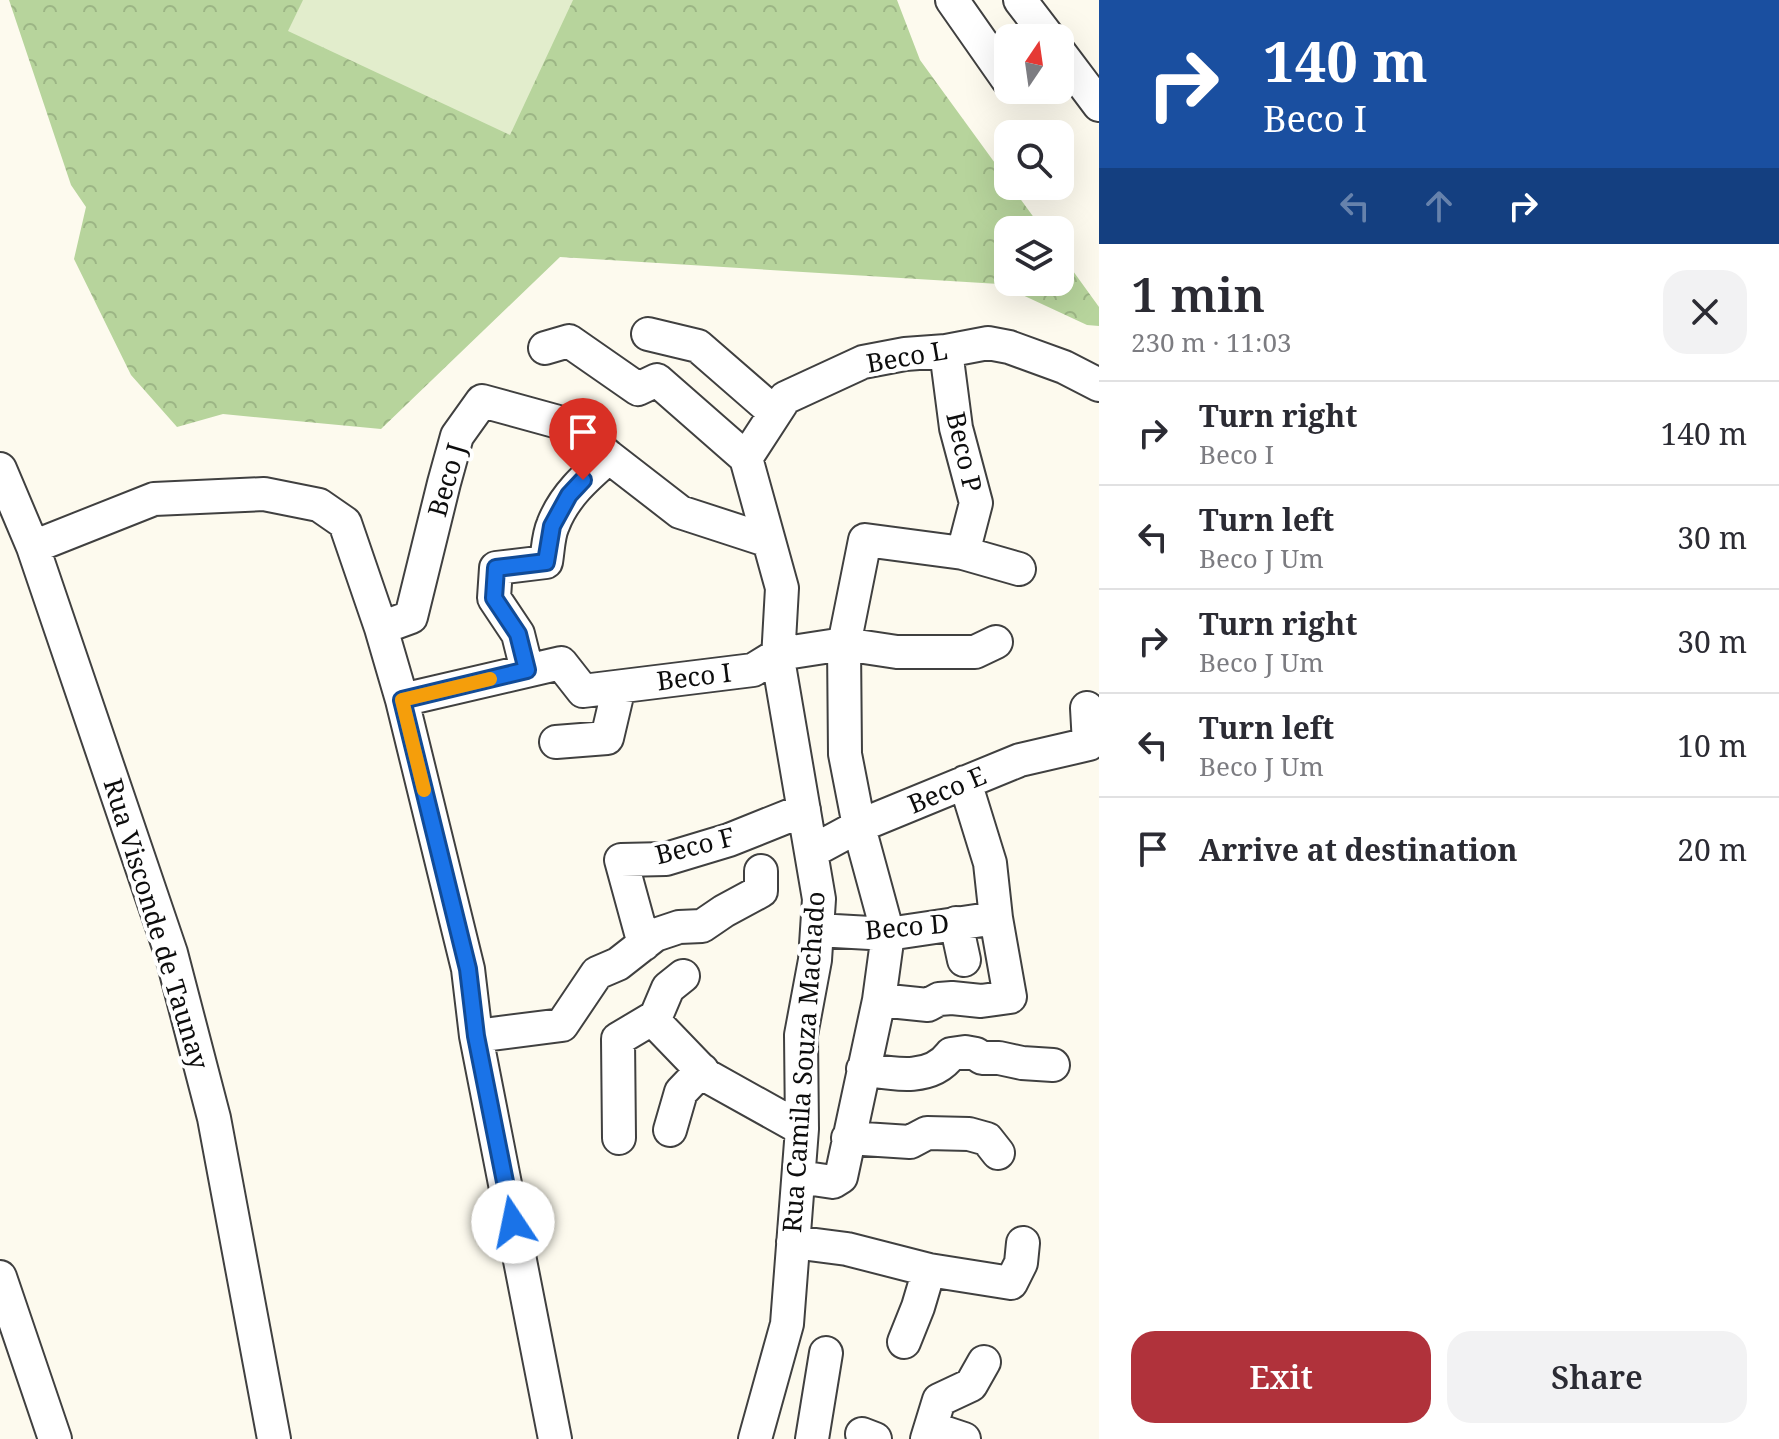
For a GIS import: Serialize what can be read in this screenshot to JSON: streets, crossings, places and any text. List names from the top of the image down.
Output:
{
  "streets": {
    "street": [
      "Beco L",
      "Beco P",
      "Beco J",
      "Beco I",
      "Beco E",
      "Beco F",
      "Rua Visconde de Taunay",
      "Beco D",
      "Rua Camila Souza Machado"
    ]
  },
  "crossings": [
    ["Beco L", "Beco P"],
    ["Beco L", "Rua Camila Souza Machado"],
    ["Beco J", "Rua Camila Souza Machado"],
    ["Beco I", "Rua Camila Souza Machado"],
    ["Beco E", "Rua Camila Souza Machado"],
    ["Beco F", "Rua Camila Souza Machado"],
    ["Beco D", "Rua Camila Souza Machado"]
  ],
  "north": "top",
  "page": {
    "turn": ["140 m", "Beco I"],
    "heading": ["1 min", "230 m · 11:03"],
    "list": [
      {
        "name": "Turn right",
        "note": "Beco I",
        "value": "140 m"
      },
      {
        "name": "Turn left",
        "note": "Beco J Um",
        "value": "30 m"
      },
      {
        "name": "Turn right",
        "note": "Beco J Um",
        "value": "30 m"
      },
      {
        "name": "Turn left",
        "note": "Beco J Um",
        "value": "10 m"
      },
      {
        "name": "Arrive at destination",
        "value": "20 m"
      }
    ],
    "buttons": ["Exit", "Share"]
  }
}
